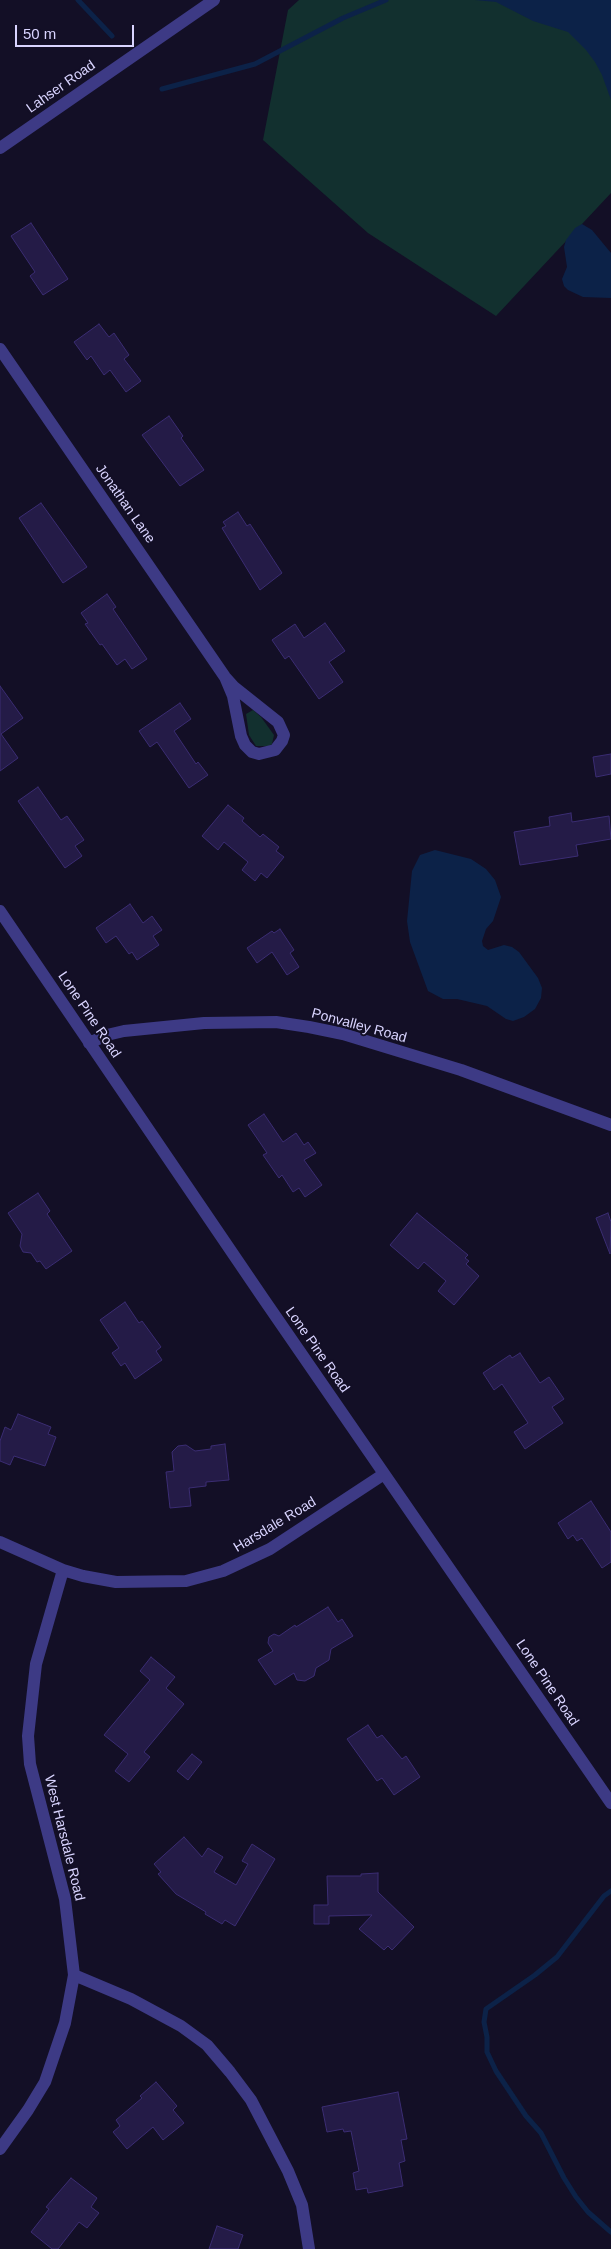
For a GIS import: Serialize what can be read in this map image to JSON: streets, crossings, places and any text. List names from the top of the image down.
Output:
{
  "streets": {
    "street": [
      "Lahser Road",
      "Jonathan Lane",
      "Lone Pine Road",
      "Ponvalley Road",
      "Harsdale Road",
      "West Harsdale Road"
    ]
  },
  "crossings": [
    ["Lone Pine Road", "Ponvalley Road"],
    ["Lone Pine Road", "Harsdale Road"],
    ["Harsdale Road", "West Harsdale Road"]
  ],
  "scale_bar": "50 m"
}
